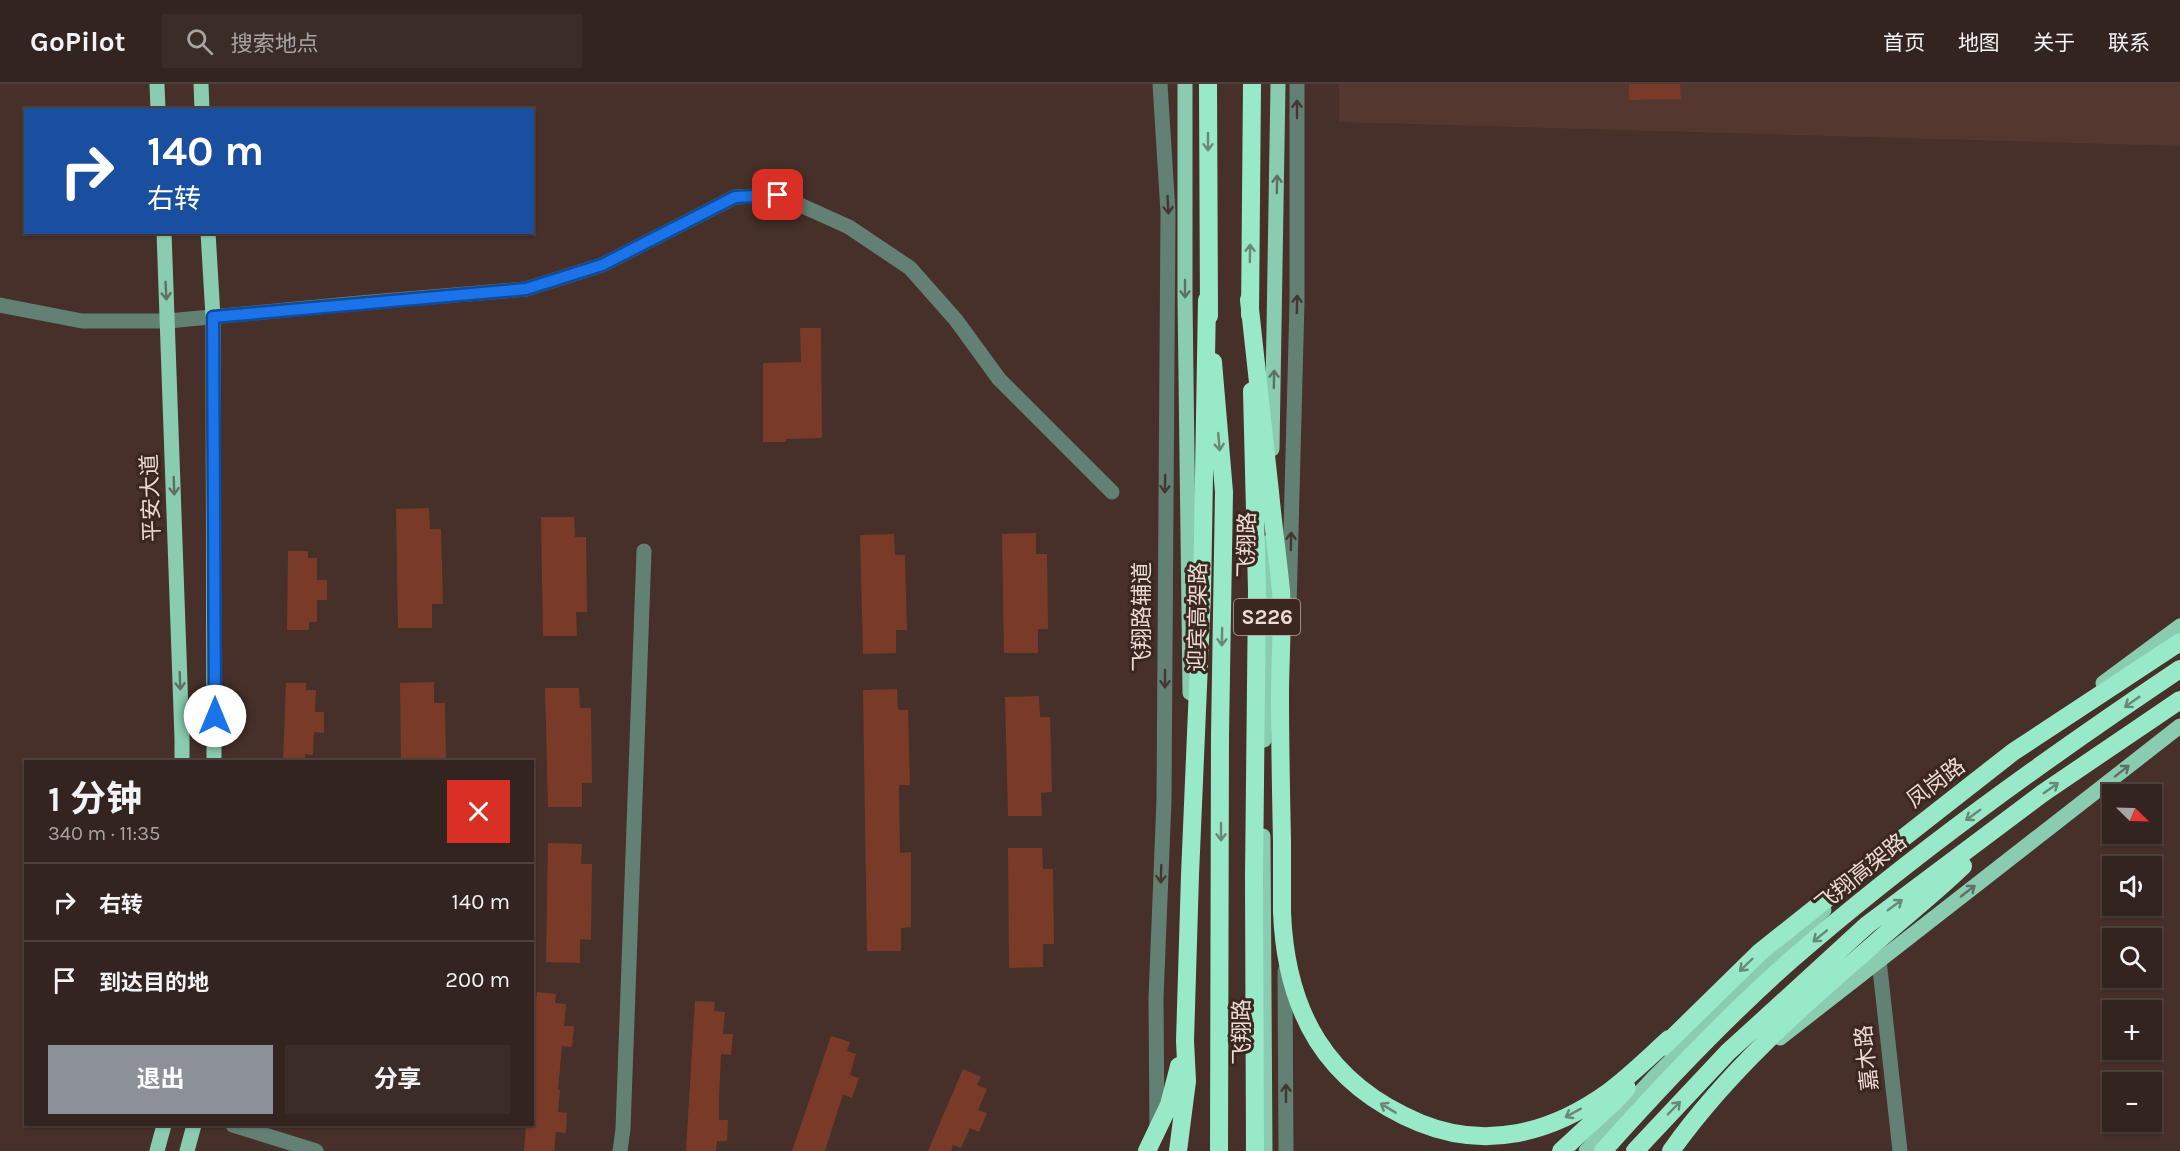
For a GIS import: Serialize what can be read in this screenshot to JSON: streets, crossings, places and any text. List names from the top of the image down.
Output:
{
  "streets": {
    "highway": ["迎宾高架路", "飞翔高架路"],
    "main road": [
      "平安大道",
      "飞翔路",
      "S226",
      "凤岗路"
    ],
    "street": ["飞翔路辅道", "嘉木路"]
  },
  "north": "bottom right",
  "page": {
    "header": "GoPilot",
    "search": "搜索地点",
    "nav": [
      "首页",
      "地图",
      "关于",
      "联系"
    ],
    "turn": ["140 m", "右转"],
    "heading": ["1 分钟", "340 m · 11:35"],
    "map_buttons": ["+", "−"],
    "list": [
      {
        "name": "右转",
        "value": "140 m"
      },
      {
        "name": "到达目的地",
        "value": "200 m"
      }
    ],
    "buttons": ["退出", "分享"]
  }
}
